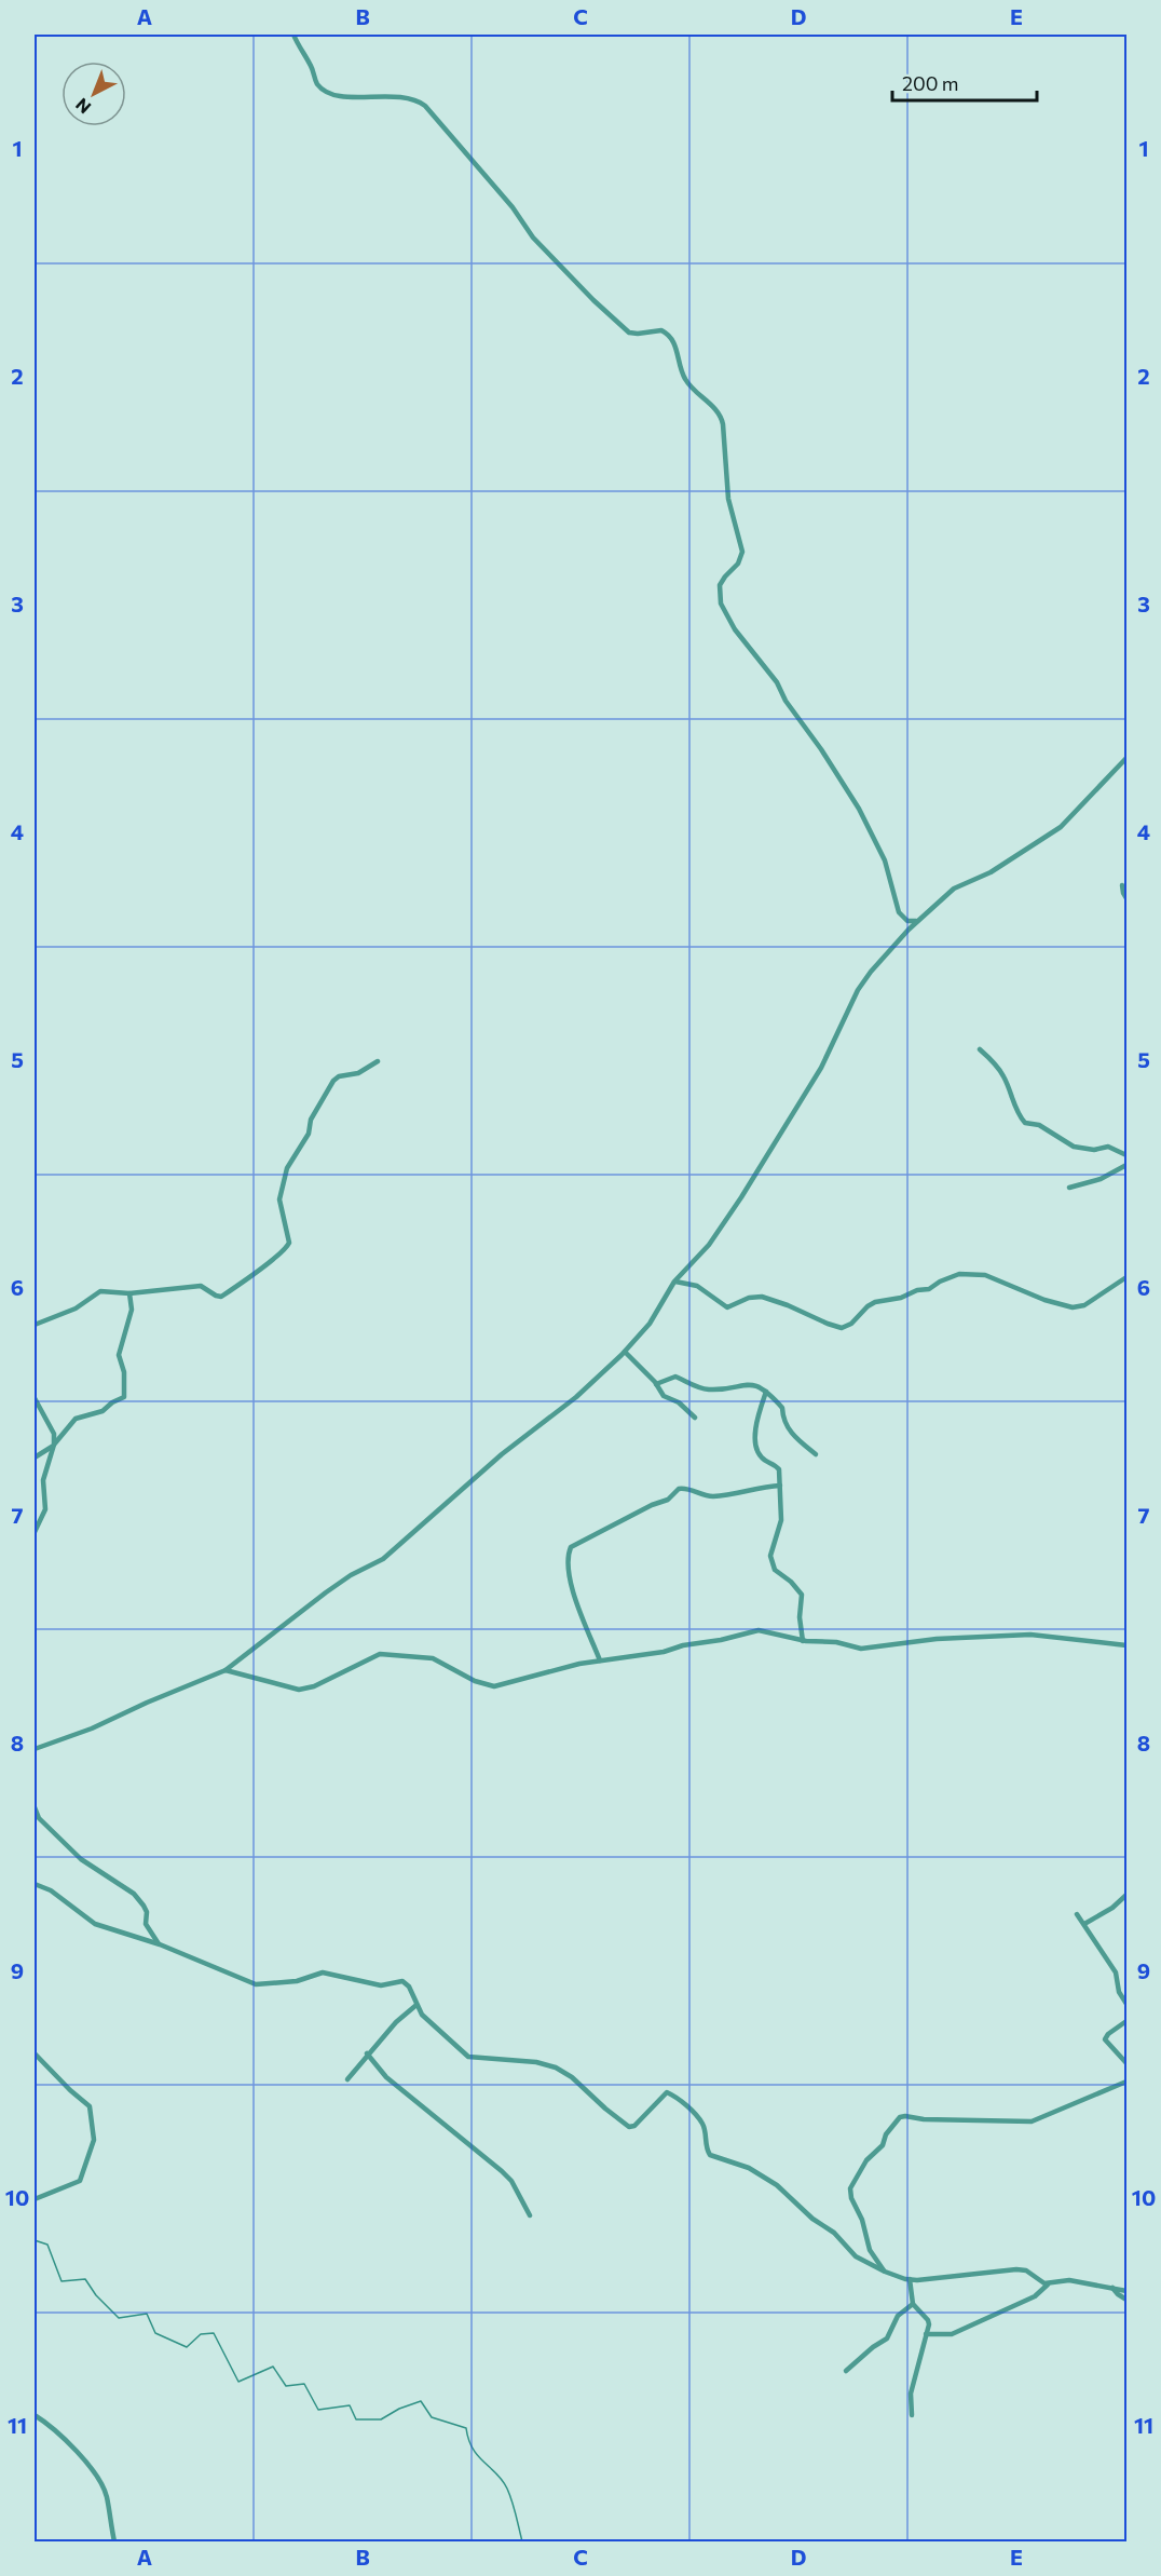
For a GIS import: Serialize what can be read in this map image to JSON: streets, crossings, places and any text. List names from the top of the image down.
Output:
{
  "scale_bar": "200 m",
  "north": "bottom left",
  "grid": {
    "columns": [
      "A",
      "B",
      "C",
      "D",
      "E"
    ],
    "rows": [
      "1",
      "2",
      "3",
      "4",
      "5",
      "6",
      "7",
      "8",
      "9",
      "10",
      "11"
    ]
  }
}
